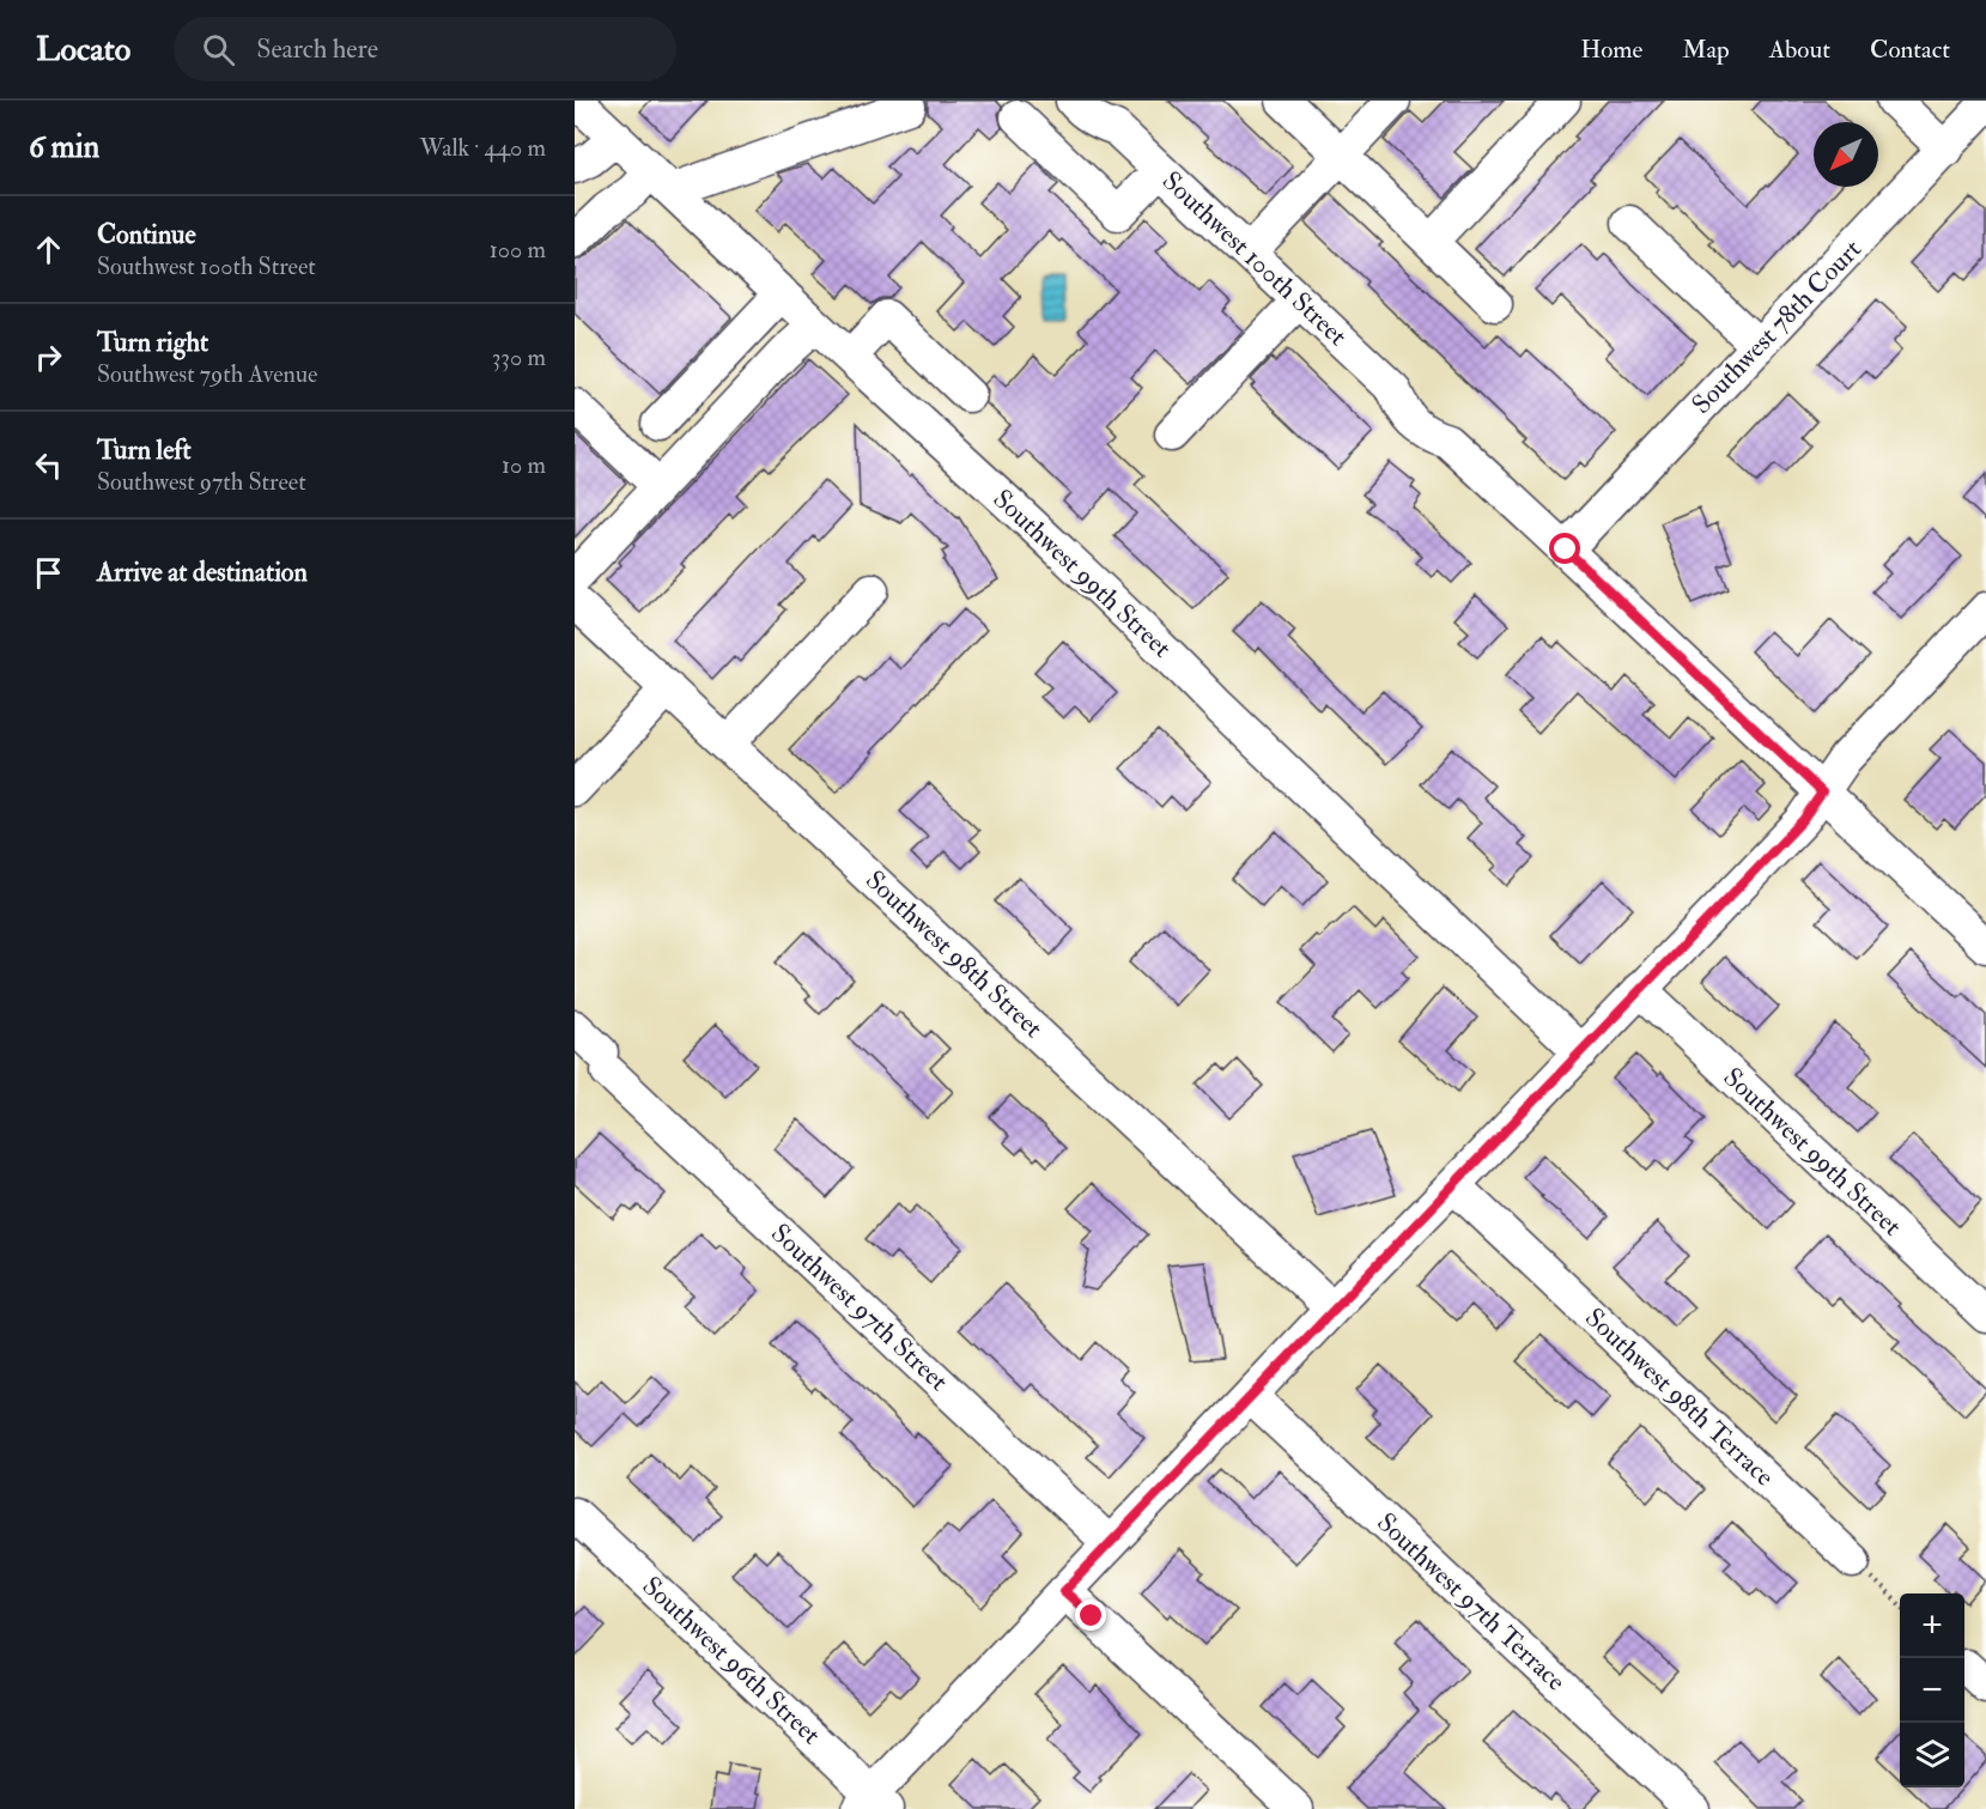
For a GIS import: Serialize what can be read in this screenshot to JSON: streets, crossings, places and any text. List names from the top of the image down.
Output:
{
  "streets": {
    "street": [
      "Southwest 100th Street",
      "Southwest 78th Court",
      "Southwest 99th Street",
      "Southwest 98th Street",
      "Southwest 97th Street",
      "Southwest 98th Terrace",
      "Southwest 97th Terrace",
      "Southwest 96th Street"
    ]
  },
  "crossings": [
    ["Southwest 100th Street", "Southwest 78th Court"]
  ],
  "north": "bottom left",
  "page": {
    "header": "Locato",
    "search": "Search here",
    "nav": [
      "Home",
      "Map",
      "About",
      "Contact"
    ],
    "heading": ["6 min", "Walk · 440 m"],
    "list": [
      ["Continue", "Southwest 100th Street", "100 m"],
      ["Turn right", "Southwest 79th Avenue", "330 m"],
      ["Turn left", "Southwest 97th Street", "10 m"],
      "Arrive at destination"
    ],
    "map_buttons": ["+", "−"]
  }
}
